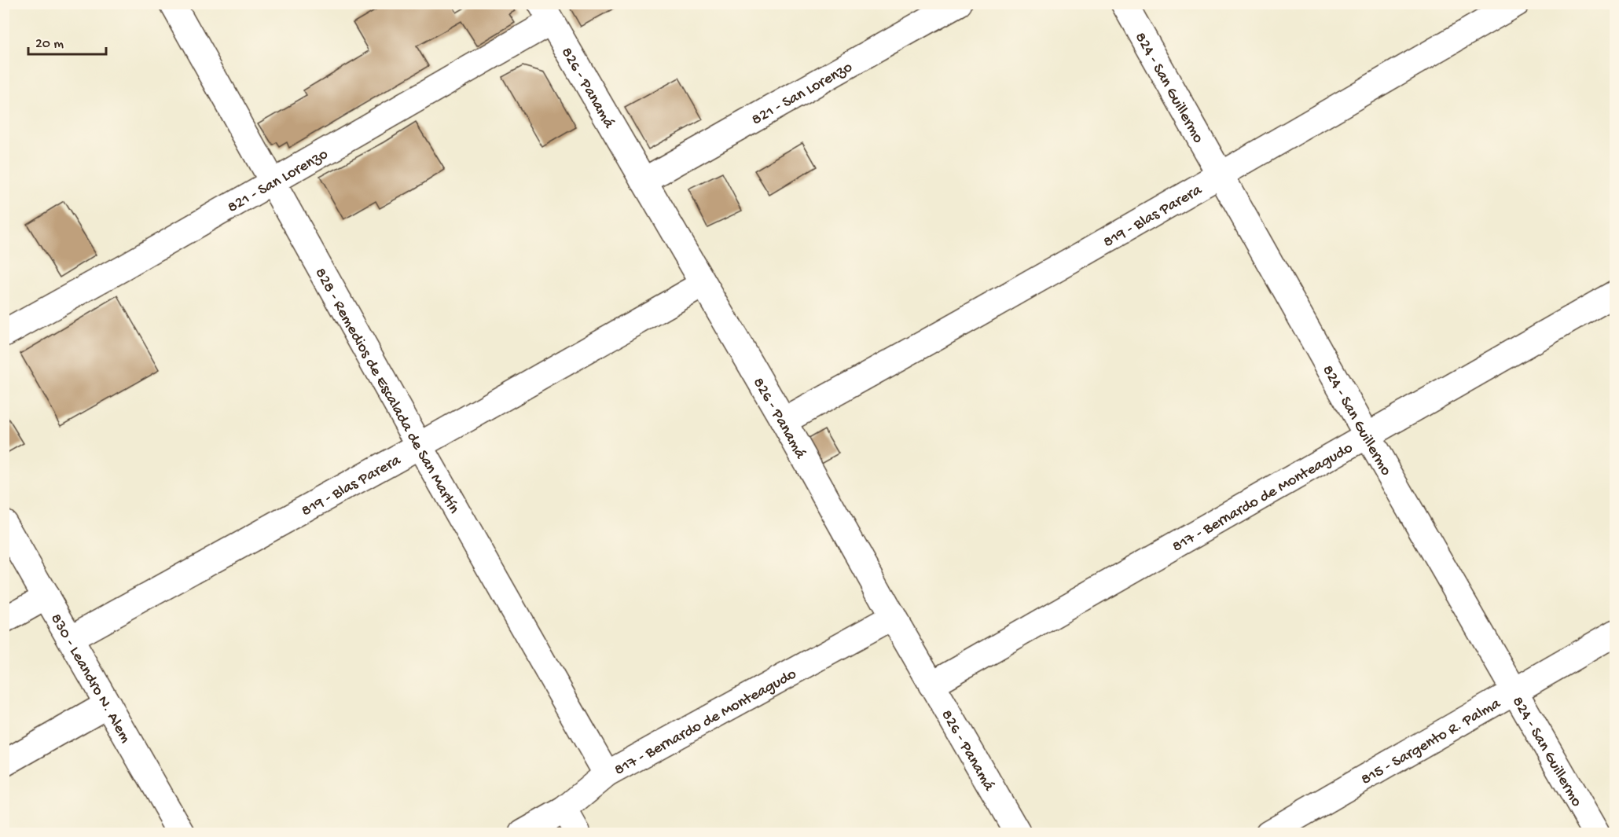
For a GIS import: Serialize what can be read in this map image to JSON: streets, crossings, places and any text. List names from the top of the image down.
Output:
{
  "streets": {
    "street": [
      "824 - San Guillermo",
      "826 - Panamá",
      "821 - San Lorenzo",
      "819 - Blas Parera",
      "828 - Remedios de Escalada de San Martín",
      "817 - Bernardo de Monteagudo",
      "830 - Leandro N. Alem",
      "815 - Sargento R. Palma"
    ]
  },
  "crossings": [
    ["824 - San Guillermo", "819 - Blas Parera"],
    ["824 - San Guillermo", "817 - Bernardo de Monteagudo"],
    ["824 - San Guillermo", "815 - Sargento R. Palma"],
    ["826 - Panamá", "821 - San Lorenzo"],
    ["826 - Panamá", "819 - Blas Parera"],
    ["826 - Panamá", "817 - Bernardo de Monteagudo"],
    ["821 - San Lorenzo", "828 - Remedios de Escalada de San Martín"],
    ["819 - Blas Parera", "828 - Remedios de Escalada de San Martín"],
    ["819 - Blas Parera", "830 - Leandro N. Alem"],
    ["828 - Remedios de Escalada de San Martín", "817 - Bernardo de Monteagudo"]
  ],
  "scale_bar": "20 m"
}
